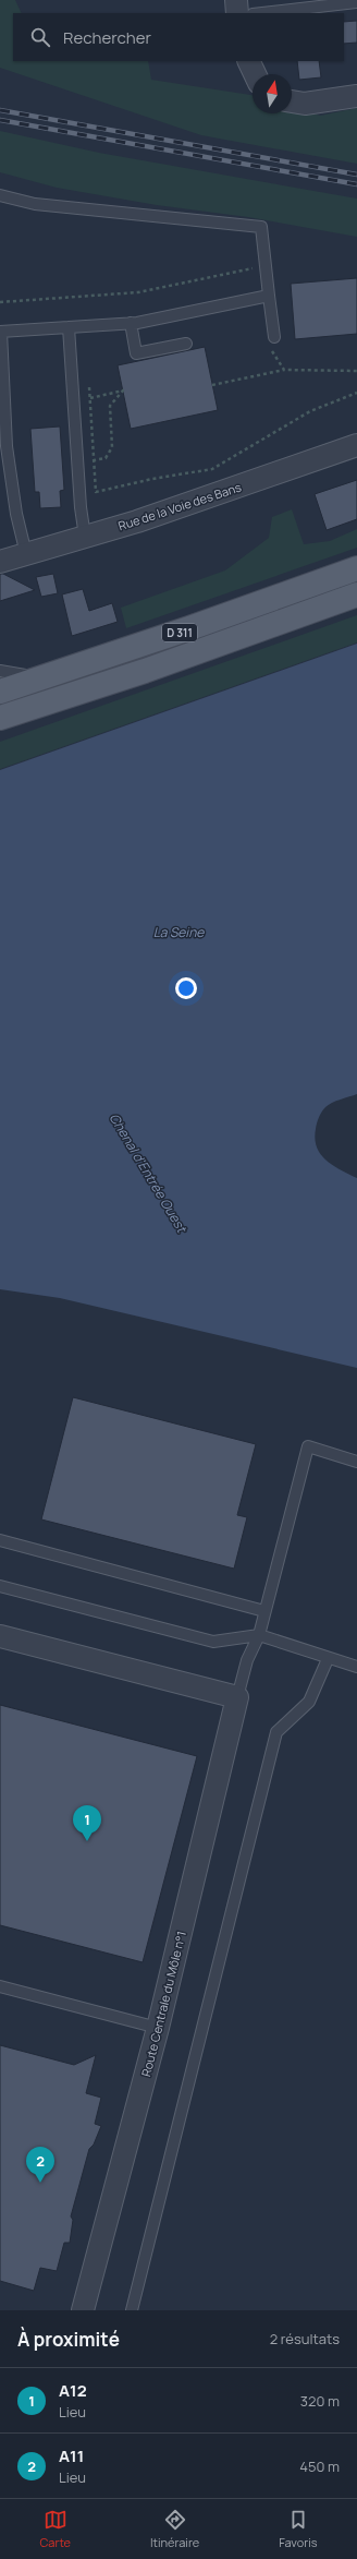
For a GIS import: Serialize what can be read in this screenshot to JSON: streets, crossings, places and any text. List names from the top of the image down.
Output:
{
  "streets": {
    "main road": ["D 311"],
    "street": ["Rue de la Voie des Bans", "Route Centrale du Môle n°1"]
  },
  "water": ["La Seine", "Chenal d'Entrée Ouest"],
  "north": "top",
  "page": {
    "search": "Rechercher",
    "pins": ["1", "2"],
    "heading": ["À proximité", "2 résultats"],
    "list": [
      {
        "mark": "1",
        "name": "A12",
        "note": "Lieu",
        "value": "320 m"
      },
      {
        "mark": "2",
        "name": "A11",
        "note": "Lieu",
        "value": "450 m"
      }
    ],
    "nav": ["Carte", "Itinéraire", "Favoris"]
  }
}
